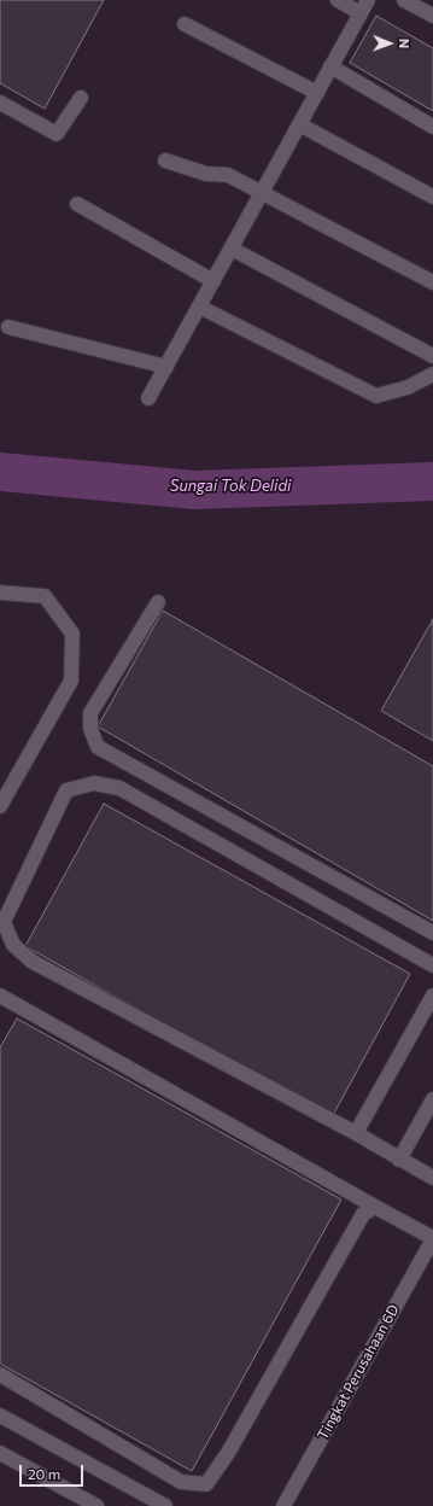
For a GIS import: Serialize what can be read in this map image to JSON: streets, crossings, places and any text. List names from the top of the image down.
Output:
{
  "streets": {
    "street": ["Tingkat Perusahaan 6D"]
  },
  "water": ["Sungai Tok Delidi"],
  "scale_bar": "20 m",
  "north": "right"
}
